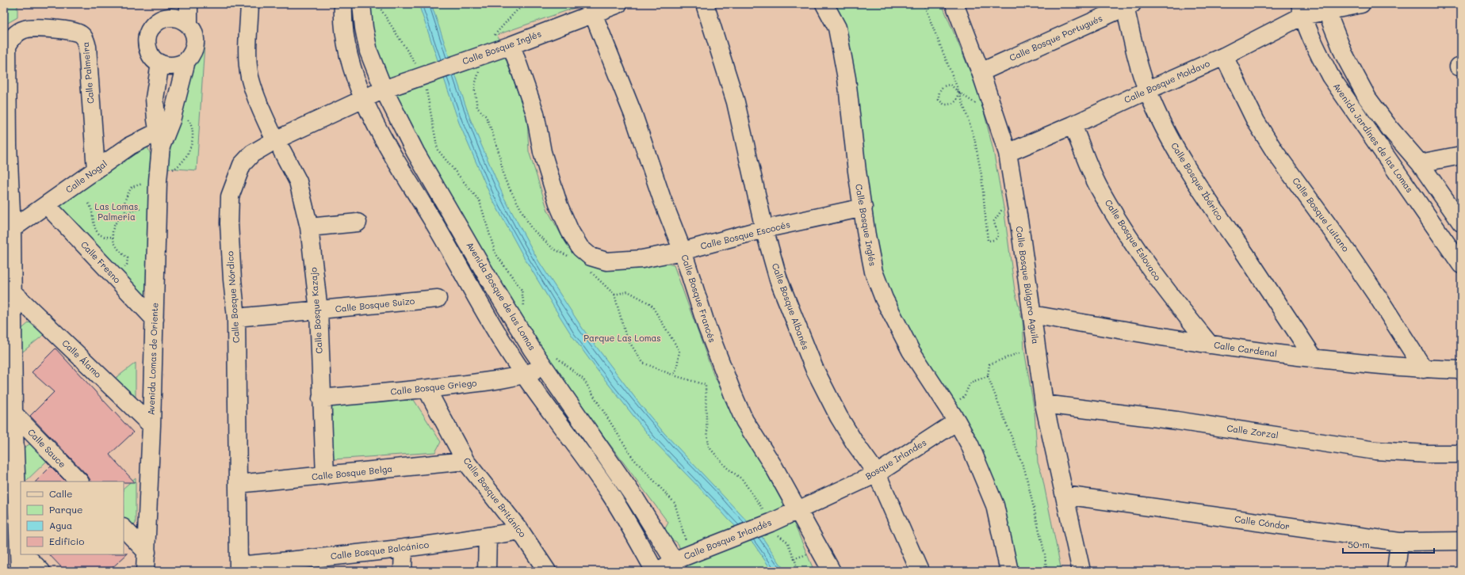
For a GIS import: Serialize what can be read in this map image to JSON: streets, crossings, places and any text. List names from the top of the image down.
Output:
{
  "streets": {
    "street": [
      "Calle Bosque Portugués",
      "Calle Bosque Inglés",
      "Calle Palmeira",
      "Calle Bosque Moldavo",
      "Avenida Jardines de las Lomas",
      "Calle Nogal",
      "Calle Bosque Ibérico",
      "Calle Bosque Luitano",
      "Calle Bosque Escocés",
      "Calle Bosque Eslovaco",
      "Calle Fresno",
      "Calle Bosque Búlgaro Aguila",
      "Avenida Bosque de las Lomas",
      "Calle Bosque Nórdico",
      "Calle Bosque Francés",
      "Calle Bosque Suizo",
      "Calle Bosque Albanés",
      "Calle Bosque Kazajo",
      "Calle Cardenal",
      "Calle Álamo",
      "Avenida Lomas de Oriente",
      "Calle Bosque Griego",
      "Calle Zorzal",
      "Calle Sauce",
      "Bosque Irlandes",
      "Calle Bosque Belga",
      "Calle Bosque Británico",
      "Calle Cóndor",
      "Calle Bosque Irlandés",
      "Calle Bosque Balcánico"
    ]
  },
  "crossings": [
    ["Calle Bosque Portugués", "Calle Bosque Ibérico"],
    ["Calle Bosque Portugués", "Calle Bosque Búlgaro Aguila"],
    ["Calle Bosque Inglés", "Calle Bosque Escocés"],
    ["Calle Bosque Inglés", "Avenida Bosque de las Lomas"],
    ["Calle Bosque Inglés", "Calle Bosque Nórdico"],
    ["Calle Bosque Inglés", "Calle Bosque Francés"],
    ["Calle Bosque Inglés", "Bosque Irlandes"],
    ["Calle Palmeira", "Calle Nogal"],
    ["Calle Palmeira", "Calle Álamo"],
    ["Calle Palmeira", "Calle Sauce"],
    ["Calle Bosque Moldavo", "Avenida Jardines de las Lomas"],
    ["Calle Bosque Moldavo", "Calle Bosque Ibérico"],
    ["Calle Bosque Moldavo", "Calle Bosque Luitano"],
    ["Calle Bosque Moldavo", "Calle Bosque Eslovaco"],
    ["Calle Bosque Moldavo", "Calle Bosque Búlgaro Aguila"],
    ["Calle Nogal", "Calle Fresno"],
    ["Calle Nogal", "Avenida Lomas de Oriente"],
    ["Calle Bosque Ibérico", "Calle Cardenal"],
    ["Calle Bosque Luitano", "Calle Cardenal"],
    ["Calle Bosque Escocés", "Calle Bosque Francés"],
    ["Calle Bosque Escocés", "Calle Bosque Albanés"],
    ["Calle Bosque Eslovaco", "Calle Cardenal"],
    ["Calle Fresno", "Avenida Lomas de Oriente"],
    ["Calle Bosque Búlgaro Aguila", "Calle Cardenal"],
    ["Calle Bosque Búlgaro Aguila", "Calle Zorzal"],
    ["Calle Bosque Búlgaro Aguila", "Calle Cóndor"],
    ["Avenida Bosque de las Lomas", "Calle Bosque Griego"],
    ["Avenida Bosque de las Lomas", "Calle Bosque Irlandés"],
    ["Calle Bosque Nórdico", "Calle Bosque Suizo"],
    ["Calle Bosque Nórdico", "Calle Bosque Kazajo"],
    ["Calle Bosque Nórdico", "Calle Bosque Belga"],
    ["Calle Bosque Nórdico", "Calle Bosque Balcánico"],
    ["Calle Bosque Francés", "Bosque Irlandes"],
    ["Calle Bosque Francés", "Calle Bosque Irlandés"],
    ["Calle Bosque Suizo", "Calle Bosque Kazajo"],
    ["Calle Bosque Albanés", "Bosque Irlandes"],
    ["Calle Bosque Kazajo", "Calle Bosque Griego"],
    ["Calle Bosque Kazajo", "Calle Bosque Belga"],
    ["Calle Álamo", "Avenida Lomas de Oriente"],
    ["Calle Bosque Griego", "Calle Bosque Británico"],
    ["Bosque Irlandes", "Calle Bosque Irlandés"],
    ["Calle Bosque Belga", "Calle Bosque Británico"],
    ["Calle Bosque Británico", "Calle Bosque Balcánico"]
  ],
  "parks": ["Las Lomas Palmeria", "Parque Las Lomas"],
  "legend": [
    "Calle",
    "Parque",
    "Agua",
    "Edificio"
  ],
  "scale_bar": "50 m"
}
